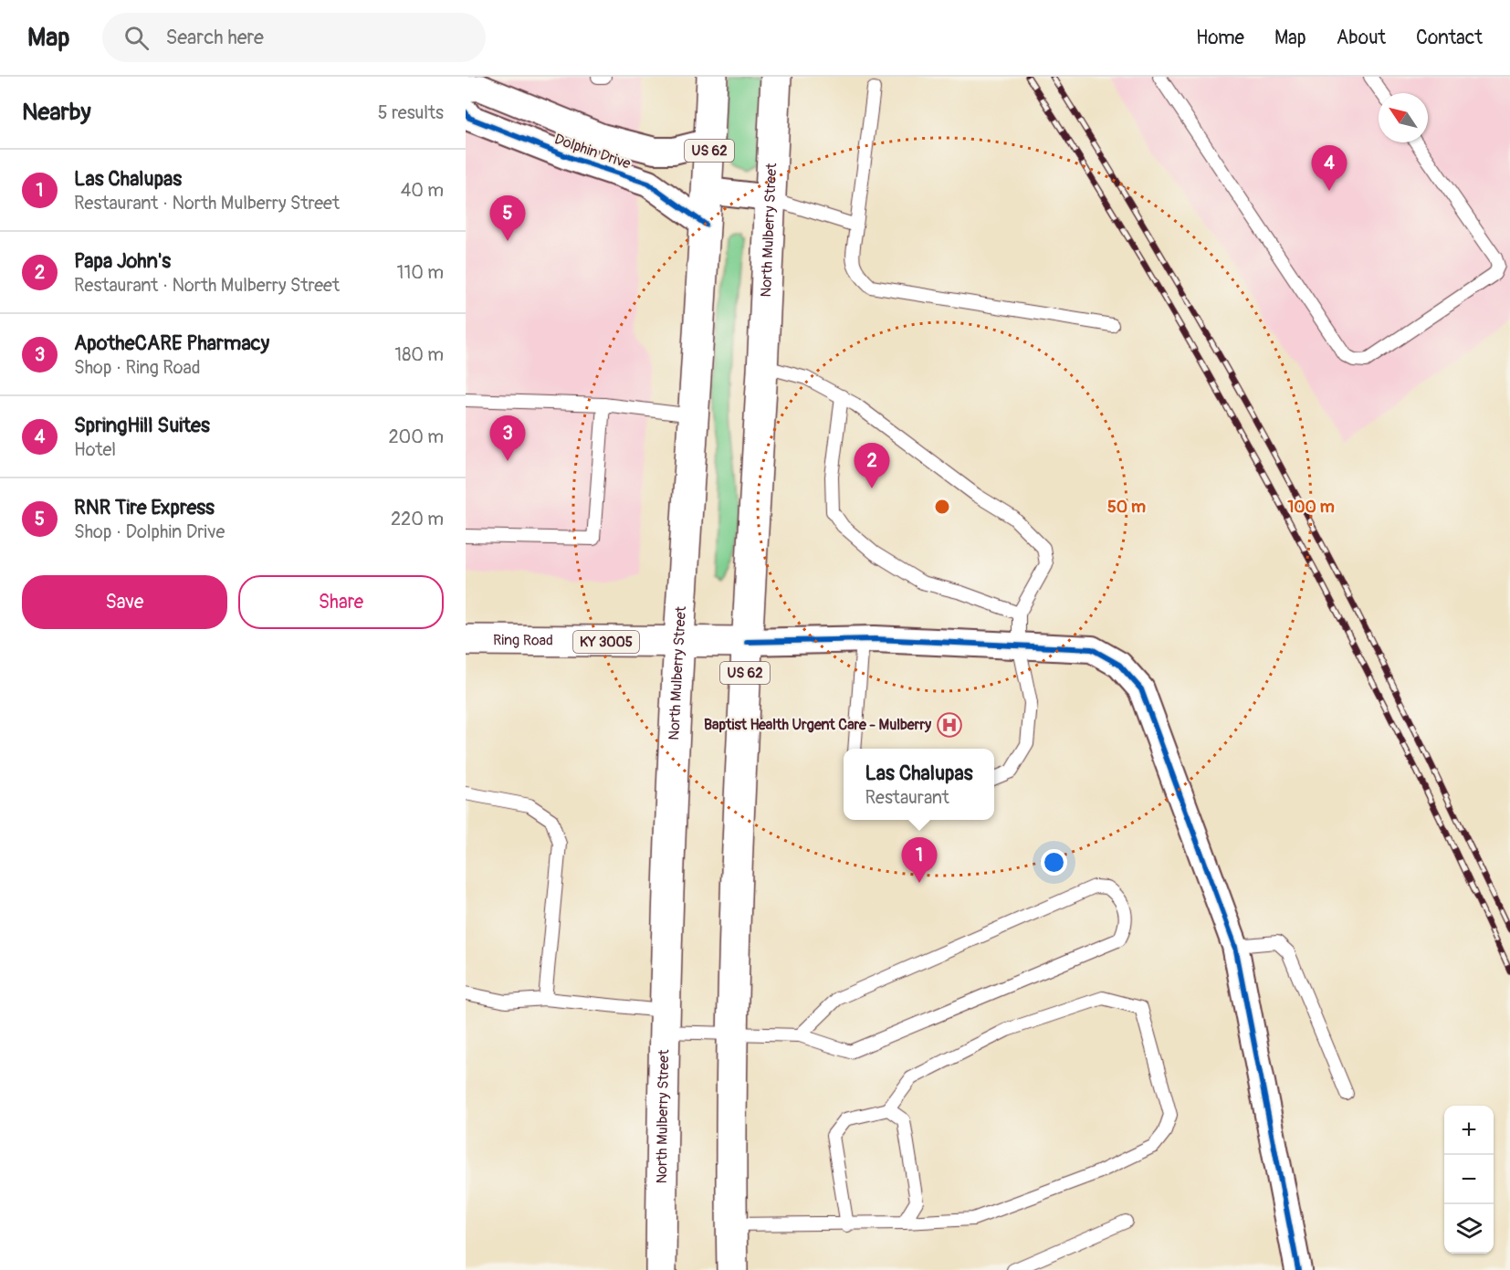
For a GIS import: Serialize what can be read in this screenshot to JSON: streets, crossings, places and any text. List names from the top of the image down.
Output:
{
  "streets": {
    "main road": [
      "US 62",
      "North Mulberry Street",
      "Ring Road",
      "KY 3005"
    ],
    "street": ["Dolphin Drive"]
  },
  "crossings": [
    ["Dolphin Drive", "North Mulberry Street"],
    ["North Mulberry Street", "Ring Road"]
  ],
  "places": {
    "hospital": ["Baptist Health Urgent Care - Mulberry"]
  },
  "north": "top left",
  "page": {
    "header": "Map",
    "search": "Search here",
    "nav": [
      "Home",
      "Map",
      "About",
      "Contact"
    ],
    "heading": ["Nearby", "5 results"],
    "pins": [
      "4",
      "5",
      "3",
      "2",
      "1"
    ],
    "list": [
      {
        "mark": "1",
        "name": "Las Chalupas",
        "note": "Restaurant · North Mulberry Street",
        "value": "40 m"
      },
      {
        "mark": "2",
        "name": "Papa John's",
        "note": "Restaurant · North Mulberry Street",
        "value": "110 m"
      },
      {
        "mark": "3",
        "name": "ApotheCARE Pharmacy",
        "note": "Shop · Ring Road",
        "value": "180 m"
      },
      {
        "mark": "4",
        "name": "SpringHill Suites",
        "note": "Hotel",
        "value": "200 m"
      },
      {
        "mark": "5",
        "name": "RNR Tire Express",
        "note": "Shop · Dolphin Drive",
        "value": "220 m"
      }
    ],
    "buttons": ["Save", "Share"],
    "popup": ["Las Chalupas", "Restaurant"],
    "map_buttons": ["+", "−"]
  },
  "rings": ["50 m", "100 m"]
}
